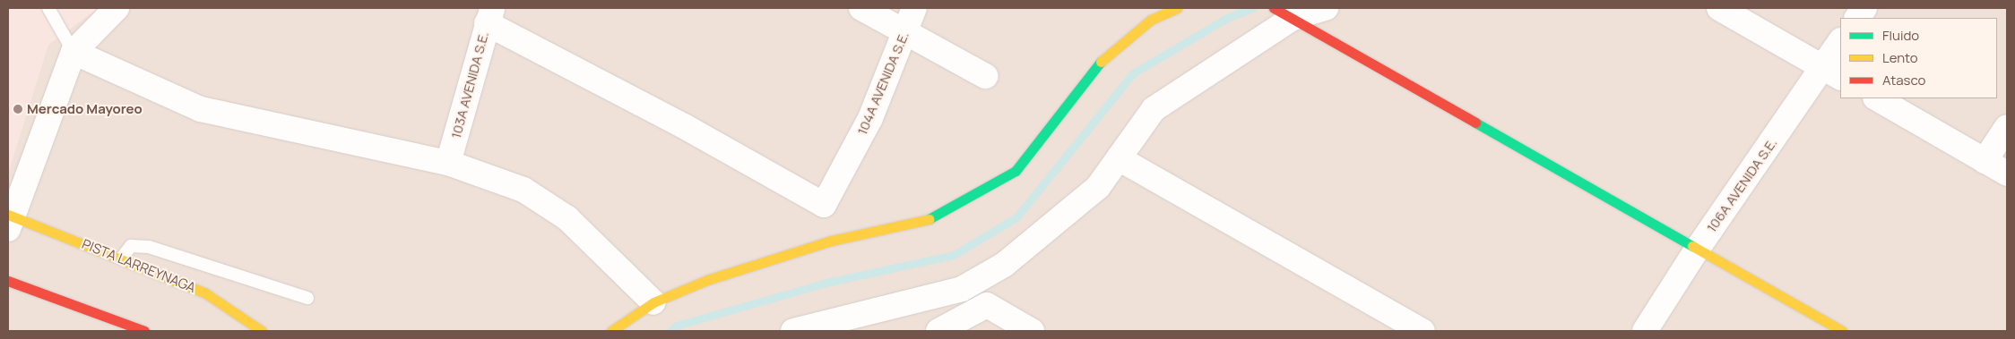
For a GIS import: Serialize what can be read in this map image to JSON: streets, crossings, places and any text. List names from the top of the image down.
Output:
{
  "streets": {
    "street": [
      "104A AVENIDA S.E.",
      "103A AVENIDA S.E.",
      "106A AVENIDA S.E.",
      "PISTA LARREYNAGA"
    ]
  },
  "crossings": [
    ["104A AVENIDA S.E.", "103A AVENIDA S.E."]
  ],
  "places": ["Mercado Mayoreo"],
  "legend": ["Fluido", "Lento", "Atasco"]
}
